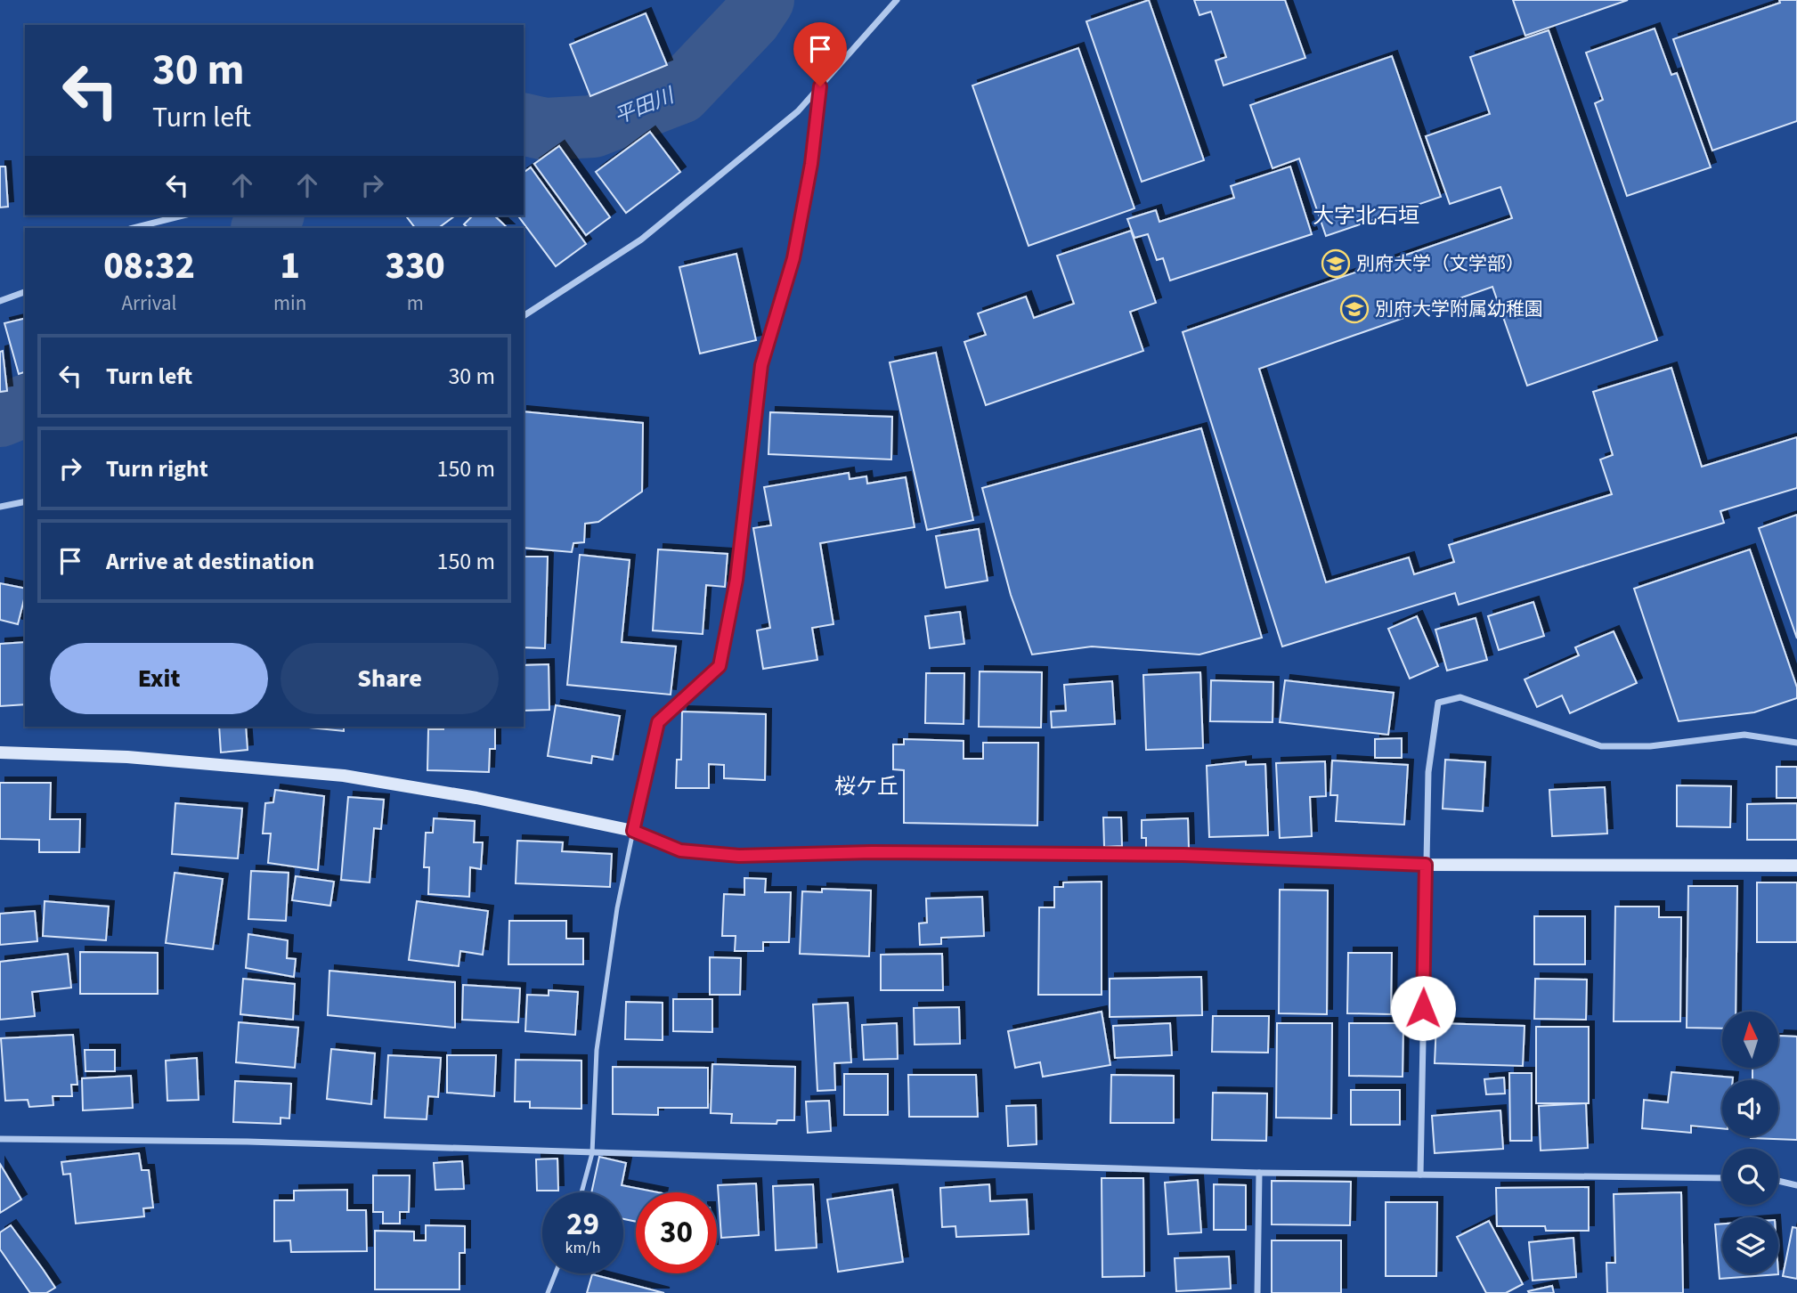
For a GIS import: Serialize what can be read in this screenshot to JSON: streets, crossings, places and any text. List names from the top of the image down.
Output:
{
  "districts": ["大字北石垣", "桜ケ丘"],
  "water": ["平田川"],
  "places": {
    "school or university": ["別府大学（文学部）", "別府大学附属幼稚園"]
  },
  "north": "top",
  "page": {
    "turn": ["30 m", "Turn left"],
    "eta": [
      "08:32",
      "Arrival",
      "1",
      "min",
      "330",
      "m"
    ],
    "list": [
      {
        "name": "Turn left",
        "value": "30 m"
      },
      {
        "name": "Turn right",
        "value": "150 m"
      },
      {
        "name": "Arrive at destination",
        "value": "150 m"
      }
    ],
    "buttons": ["Exit", "Share"],
    "speed": "29 km/h",
    "limit": "30"
  }
}
